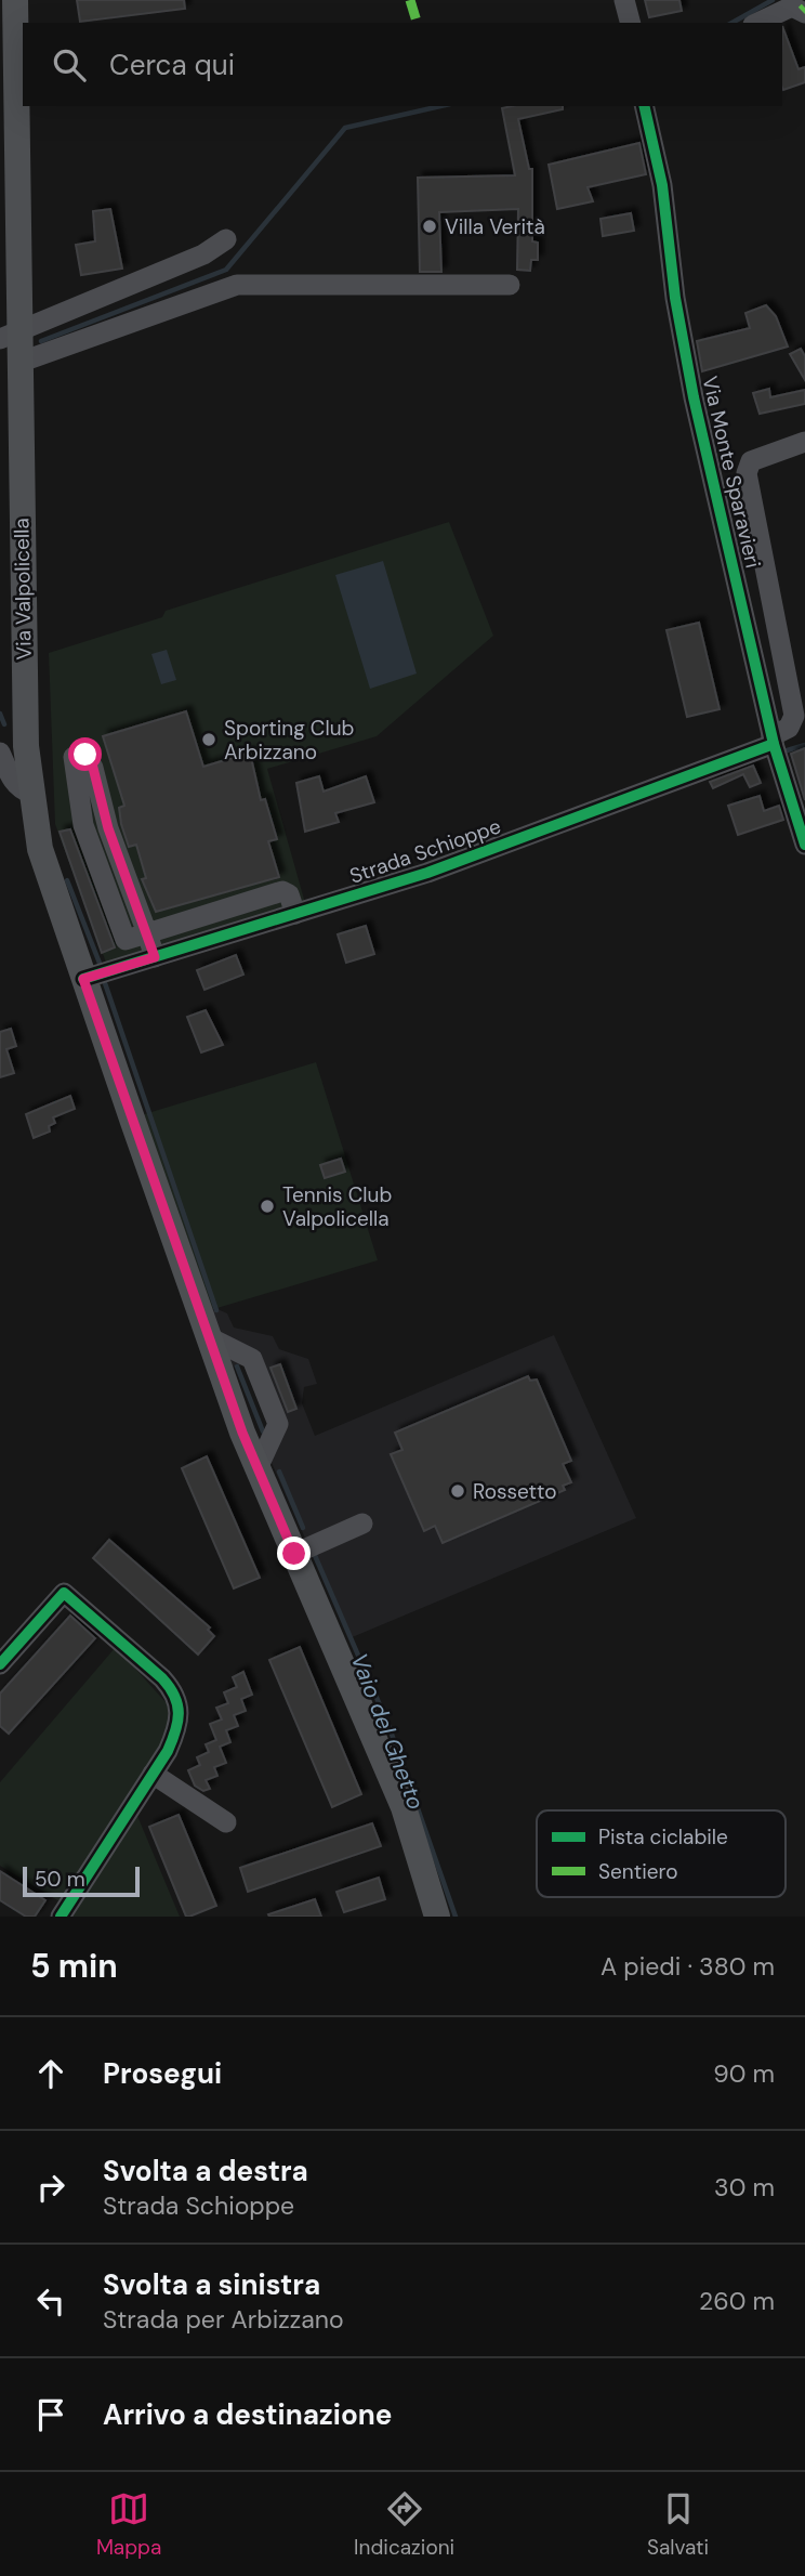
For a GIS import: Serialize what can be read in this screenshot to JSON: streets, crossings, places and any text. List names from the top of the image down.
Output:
{
  "streets": {
    "main road": ["Via Valpolicella"],
    "street": ["Via Monte Sparavieri", "Strada Schioppe"]
  },
  "crossings": [
    ["Via Monte Sparavieri", "Strada Schioppe"],
    ["Via Valpolicella", "Strada Schioppe"]
  ],
  "water": ["Vaio del Ghetto"],
  "places": [
    "Villa Verità",
    "Sporting Club Arbizzano",
    "Tennis Club Valpolicella",
    "Rossetto"
  ],
  "legend": ["Pista ciclabile", "Sentiero"],
  "scale_bar": "50 m",
  "page": {
    "search": "Cerca qui",
    "scale": "50 m",
    "heading": ["5 min", "A piedi · 380 m"],
    "list": [
      ["Prosegui", "90 m"],
      ["Svolta a destra", "Strada Schioppe", "30 m"],
      ["Svolta a sinistra", "Strada per Arbizzano", "260 m"],
      "Arrivo a destinazione"
    ],
    "nav": ["Mappa", "Indicazioni", "Salvati"]
  }
}
